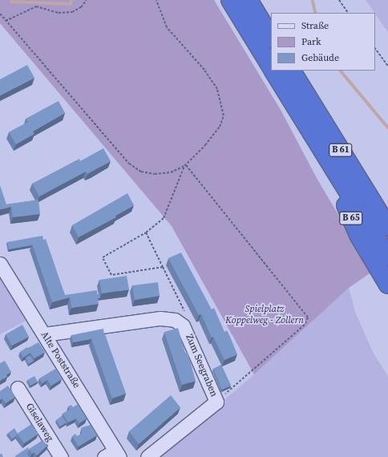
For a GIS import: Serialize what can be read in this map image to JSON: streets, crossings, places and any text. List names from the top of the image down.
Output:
{
  "streets": {
    "highway": ["B 61", "B 65"],
    "street": ["Alte Poststraße", "Zum Seegraben", "Giselaweg"]
  },
  "crossings": [
    ["B 61", "B 65"]
  ],
  "parks": ["Spielplatz Koppelweg - Zollern"],
  "legend": ["Straße", "Park", "Gebäude"]
}
